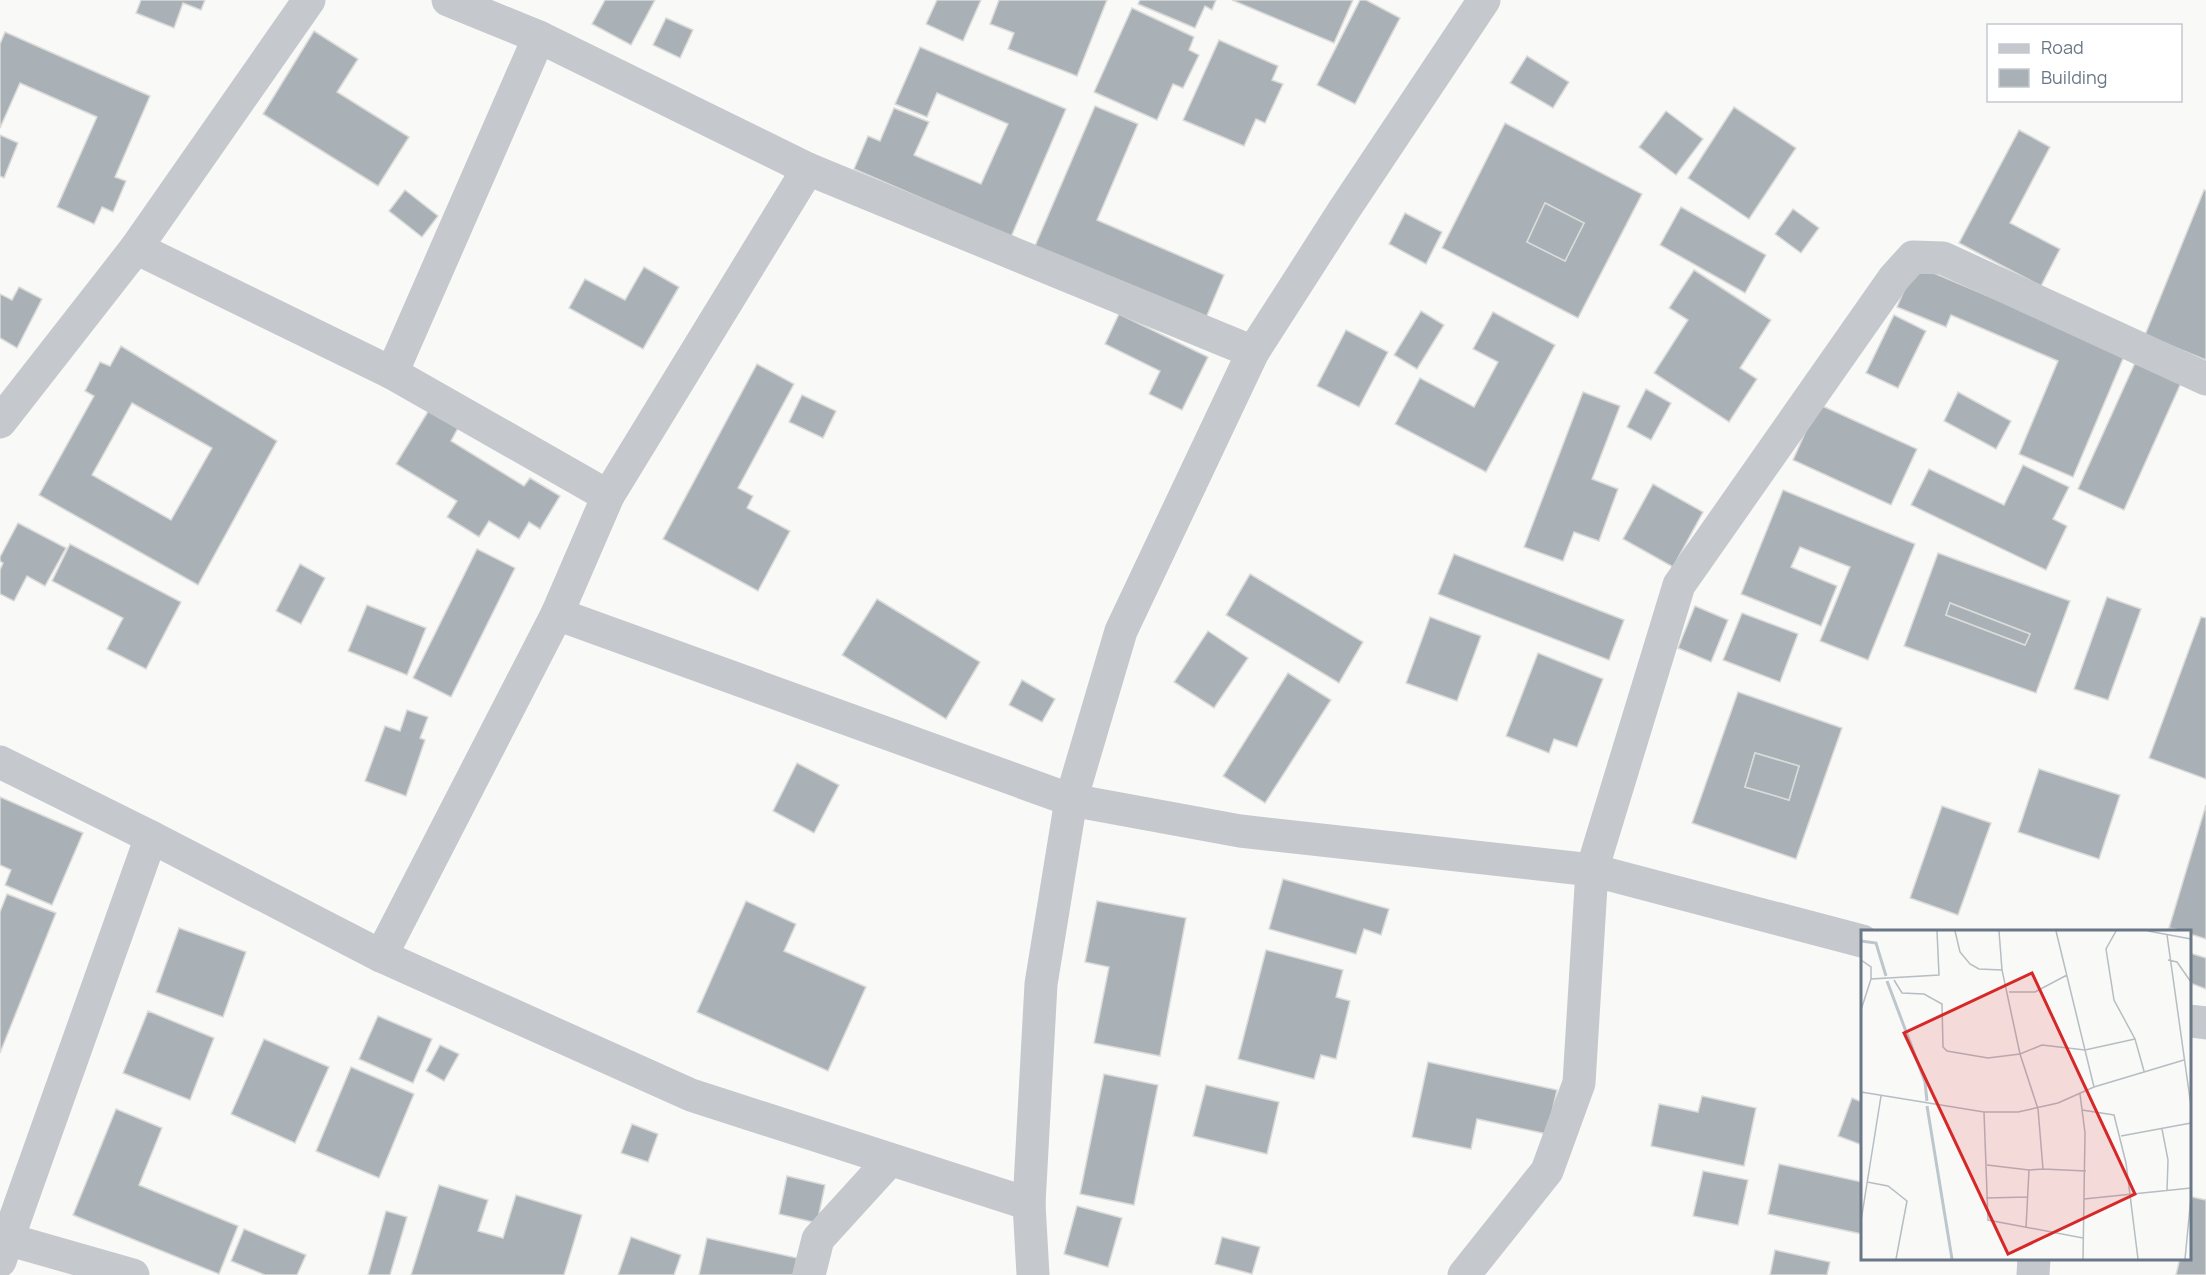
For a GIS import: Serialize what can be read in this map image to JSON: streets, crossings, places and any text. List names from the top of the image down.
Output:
{
  "legend": ["Road", "Building"]
}
